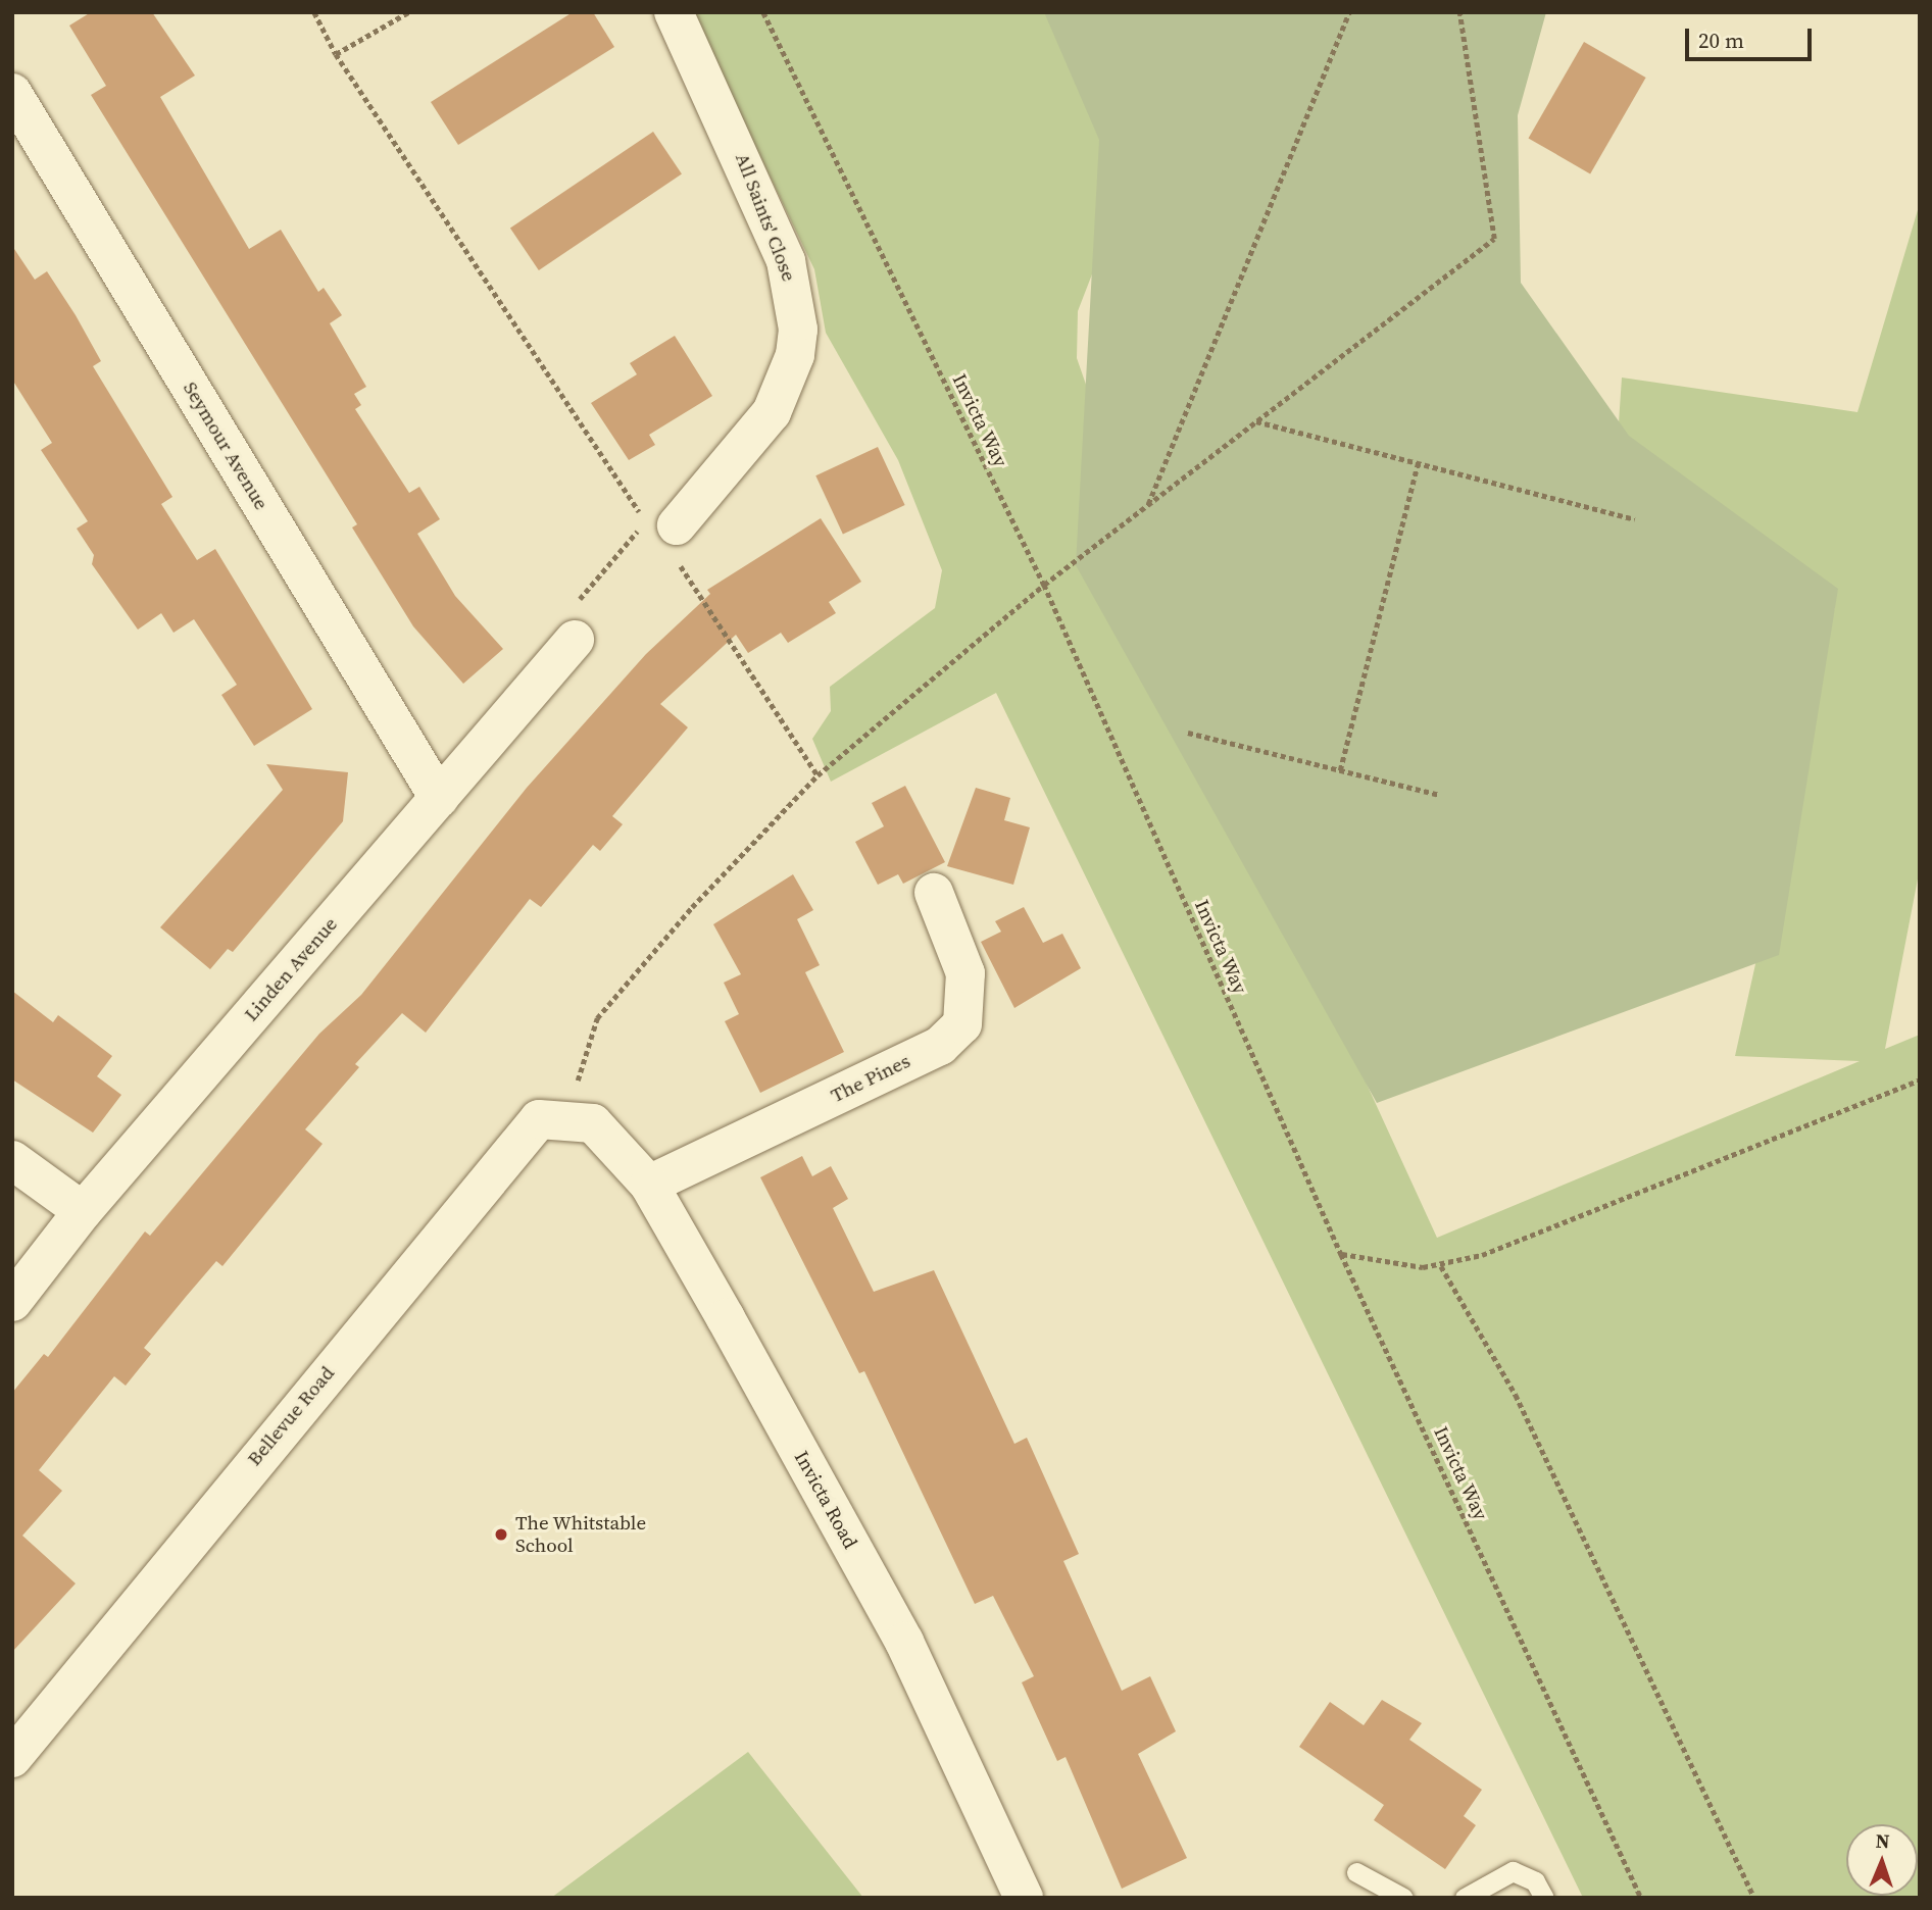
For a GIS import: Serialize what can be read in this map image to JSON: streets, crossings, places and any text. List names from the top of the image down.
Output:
{
  "streets": {
    "street": [
      "All Saints' Close",
      "Seymour Avenue",
      "Linden Avenue",
      "The Pines",
      "Bellevue Road",
      "Invicta Road"
    ],
    "path": ["Invicta Way"]
  },
  "crossings": [
    ["Seymour Avenue", "Linden Avenue"],
    ["The Pines", "Invicta Road"],
    ["Bellevue Road", "Invicta Road"]
  ],
  "places": ["The Whitstable School"],
  "scale_bar": "20 m",
  "north": "top"
}
